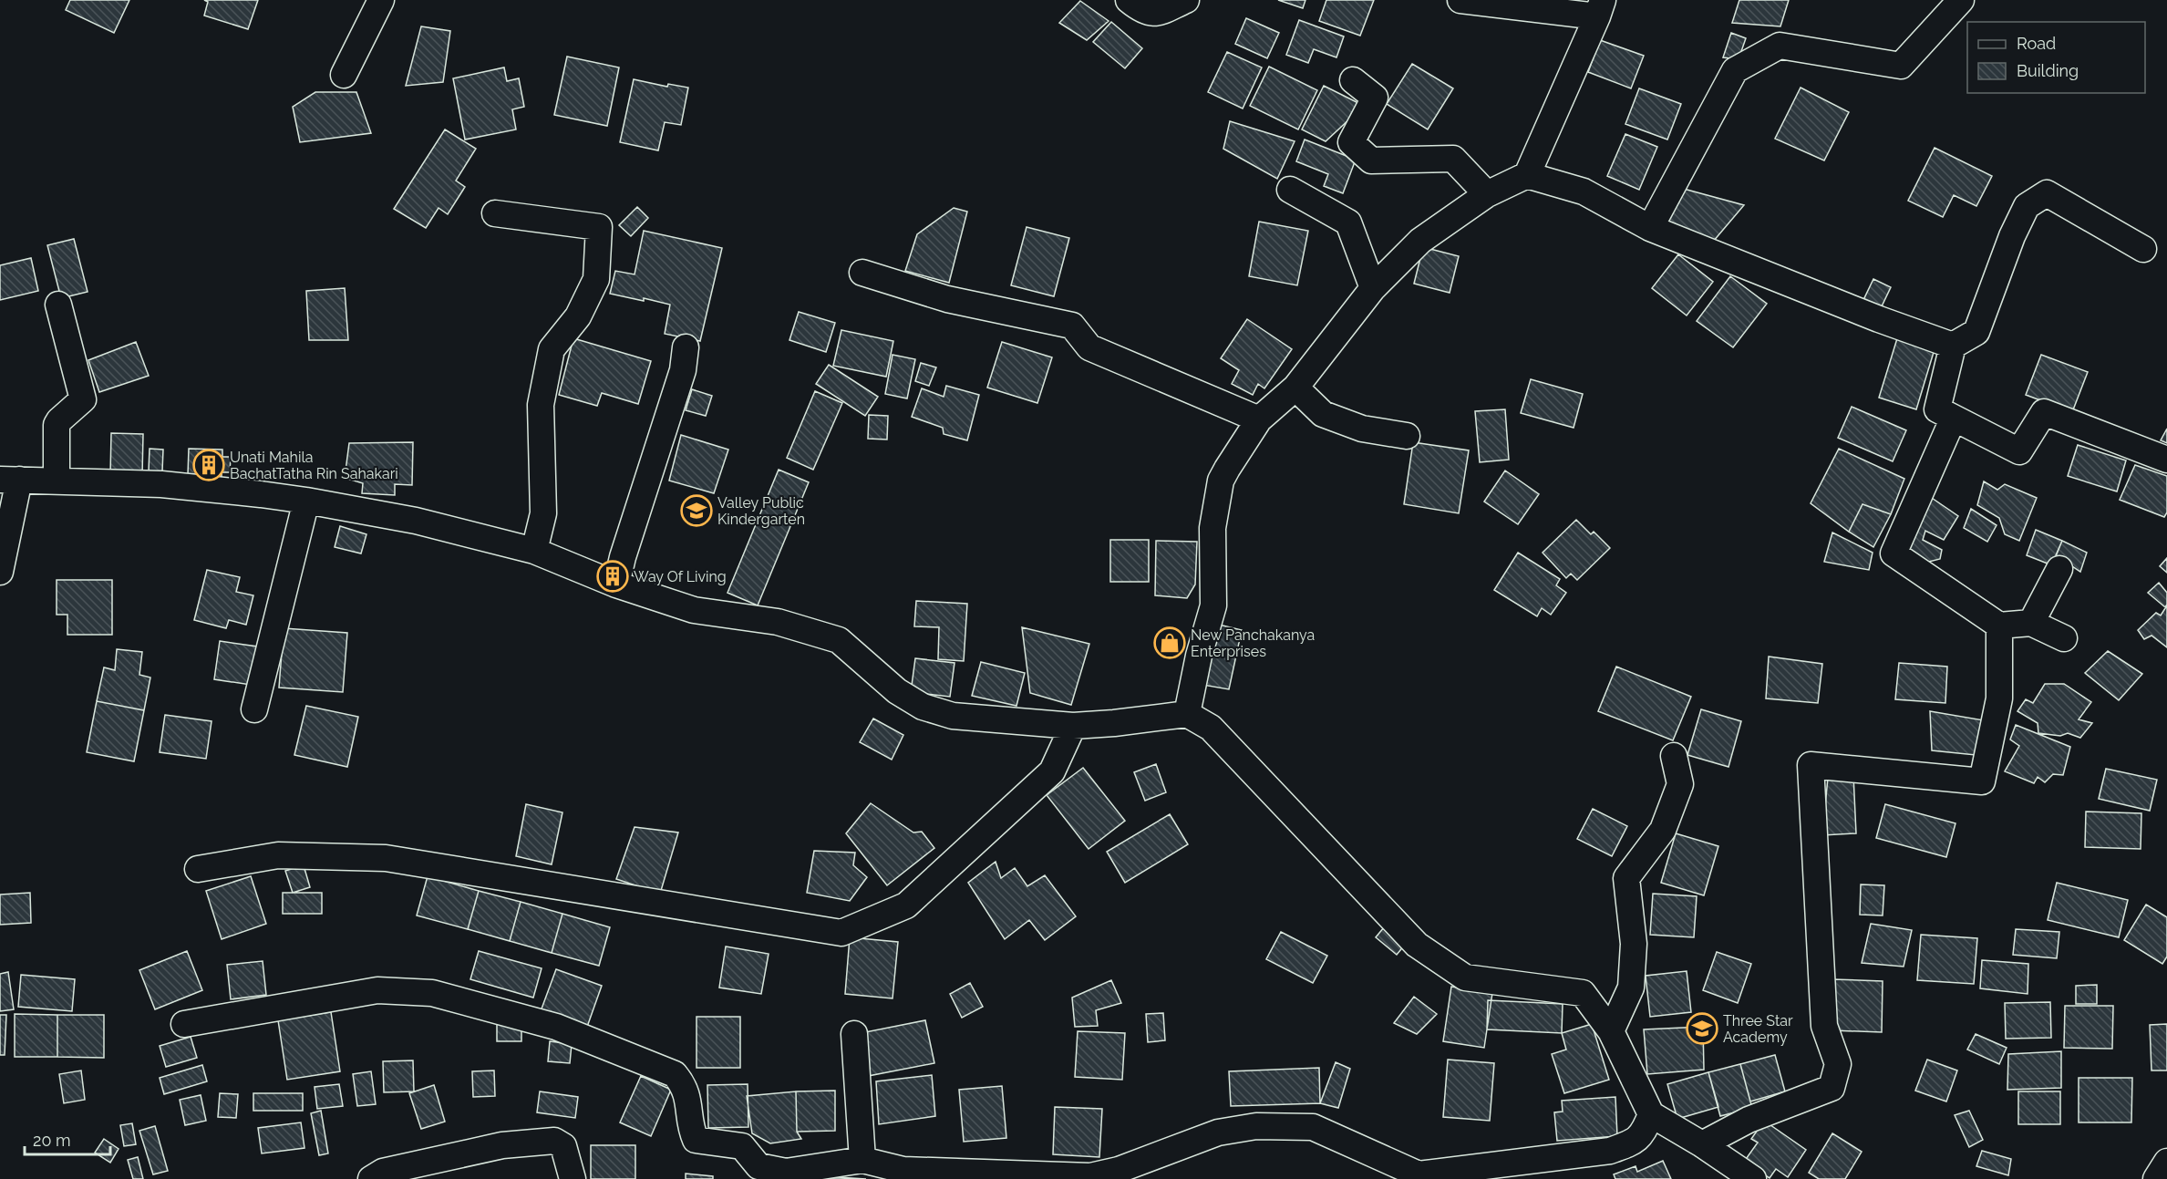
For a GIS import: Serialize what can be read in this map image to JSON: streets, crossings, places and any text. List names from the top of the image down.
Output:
{
  "places": {
    "building": ["Unati Mahila BachatTatha Rin Sahakari", "Way Of Living"],
    "school or university": ["Valley Public Kindergarten", "Three Star Academy"],
    "shop": ["New Panchakanya Enterprises"]
  },
  "legend": ["Road", "Building"],
  "scale_bar": "20 m"
}
